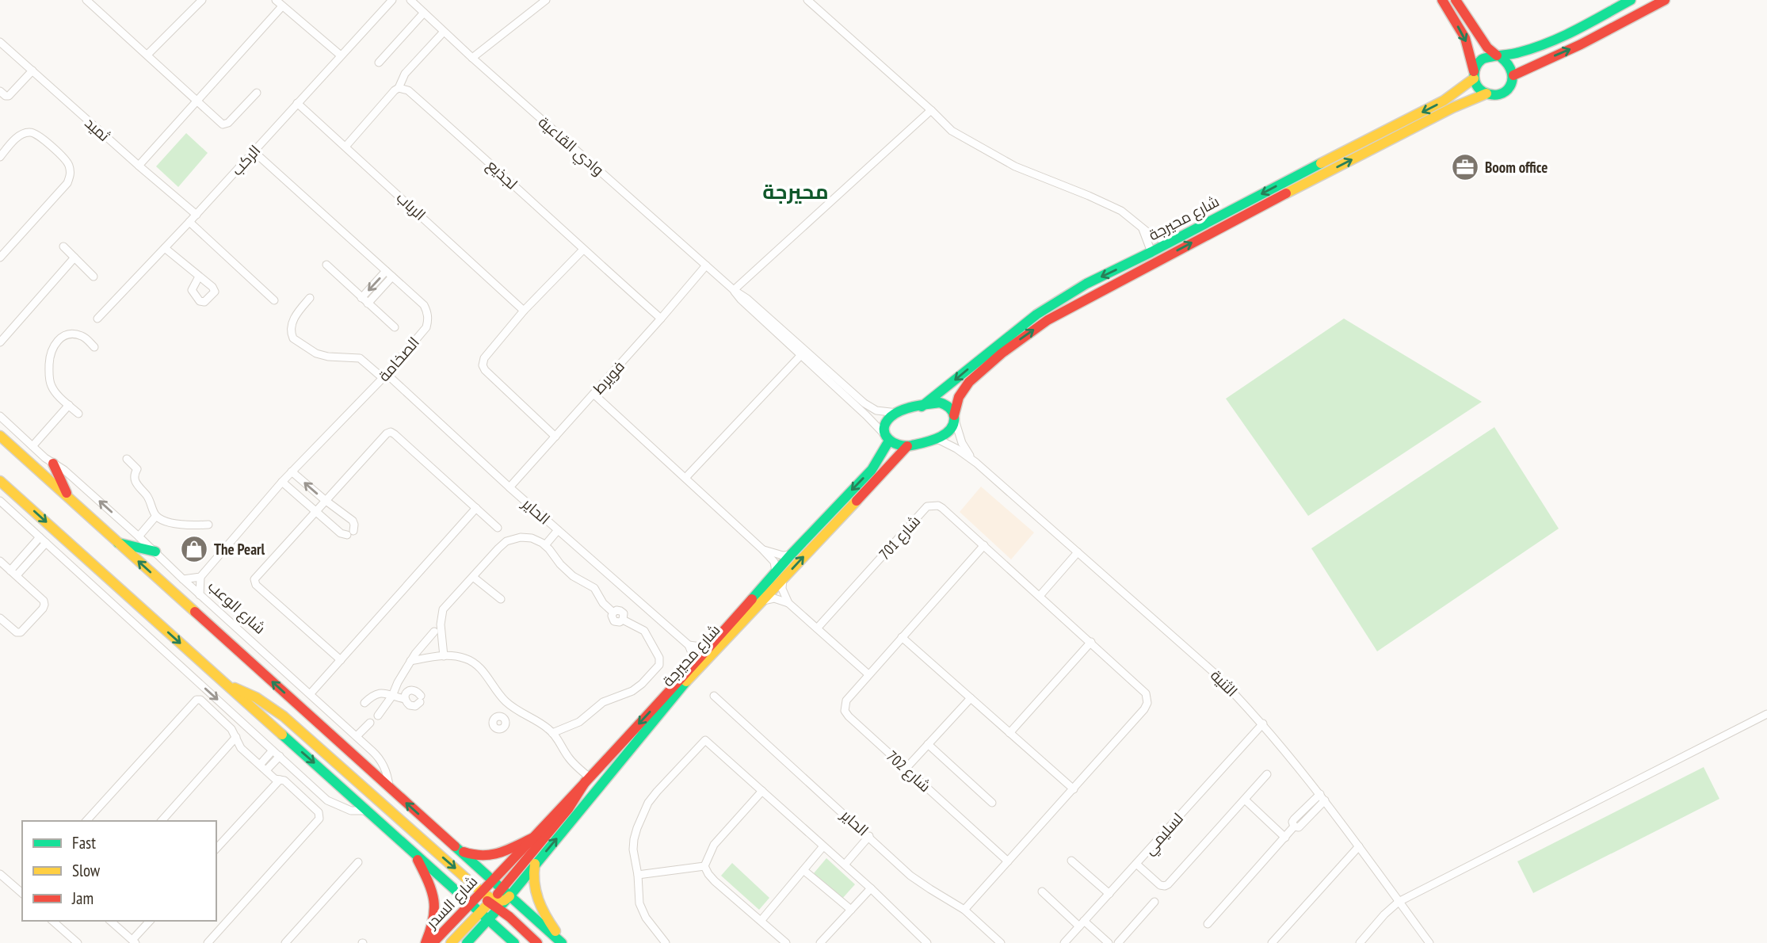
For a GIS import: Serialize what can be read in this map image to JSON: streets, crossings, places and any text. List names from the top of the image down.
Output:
{
  "streets": {
    "street": [
      "ثميد",
      "وادي القاعية",
      "الركب",
      "لجذيع",
      "الرباب",
      "شارع محيرجة",
      "الصخامة",
      "فويرط",
      "الحاير",
      "شارع 701",
      "شارع الوعب",
      "الثنية",
      "شارع 702",
      "لسليمي",
      "شارع السدر"
    ]
  },
  "crossings": [
    ["ثميد", "الركب"],
    ["وادي القاعية", "شارع محيرجة"],
    ["وادي القاعية", "فويرط"],
    ["الركب", "الرباب"],
    ["الركب", "الصخامة"],
    ["لجذيع", "فويرط"],
    ["شارع محيرجة", "الحاير"],
    ["شارع محيرجة", "شارع الوعب"],
    ["شارع محيرجة", "الثنية"],
    ["شارع محيرجة", "شارع السدر"],
    ["الصخامة", "الحاير"],
    ["فويرط", "الحاير"],
    ["شارع الوعب", "شارع السدر"],
    ["الثنية", "لسليمي"]
  ],
  "districts": ["محيرجة"],
  "places": {
    "office": ["Boom office"],
    "shop": ["The Pearl"]
  },
  "legend": ["Fast", "Slow", "Jam"]
}
